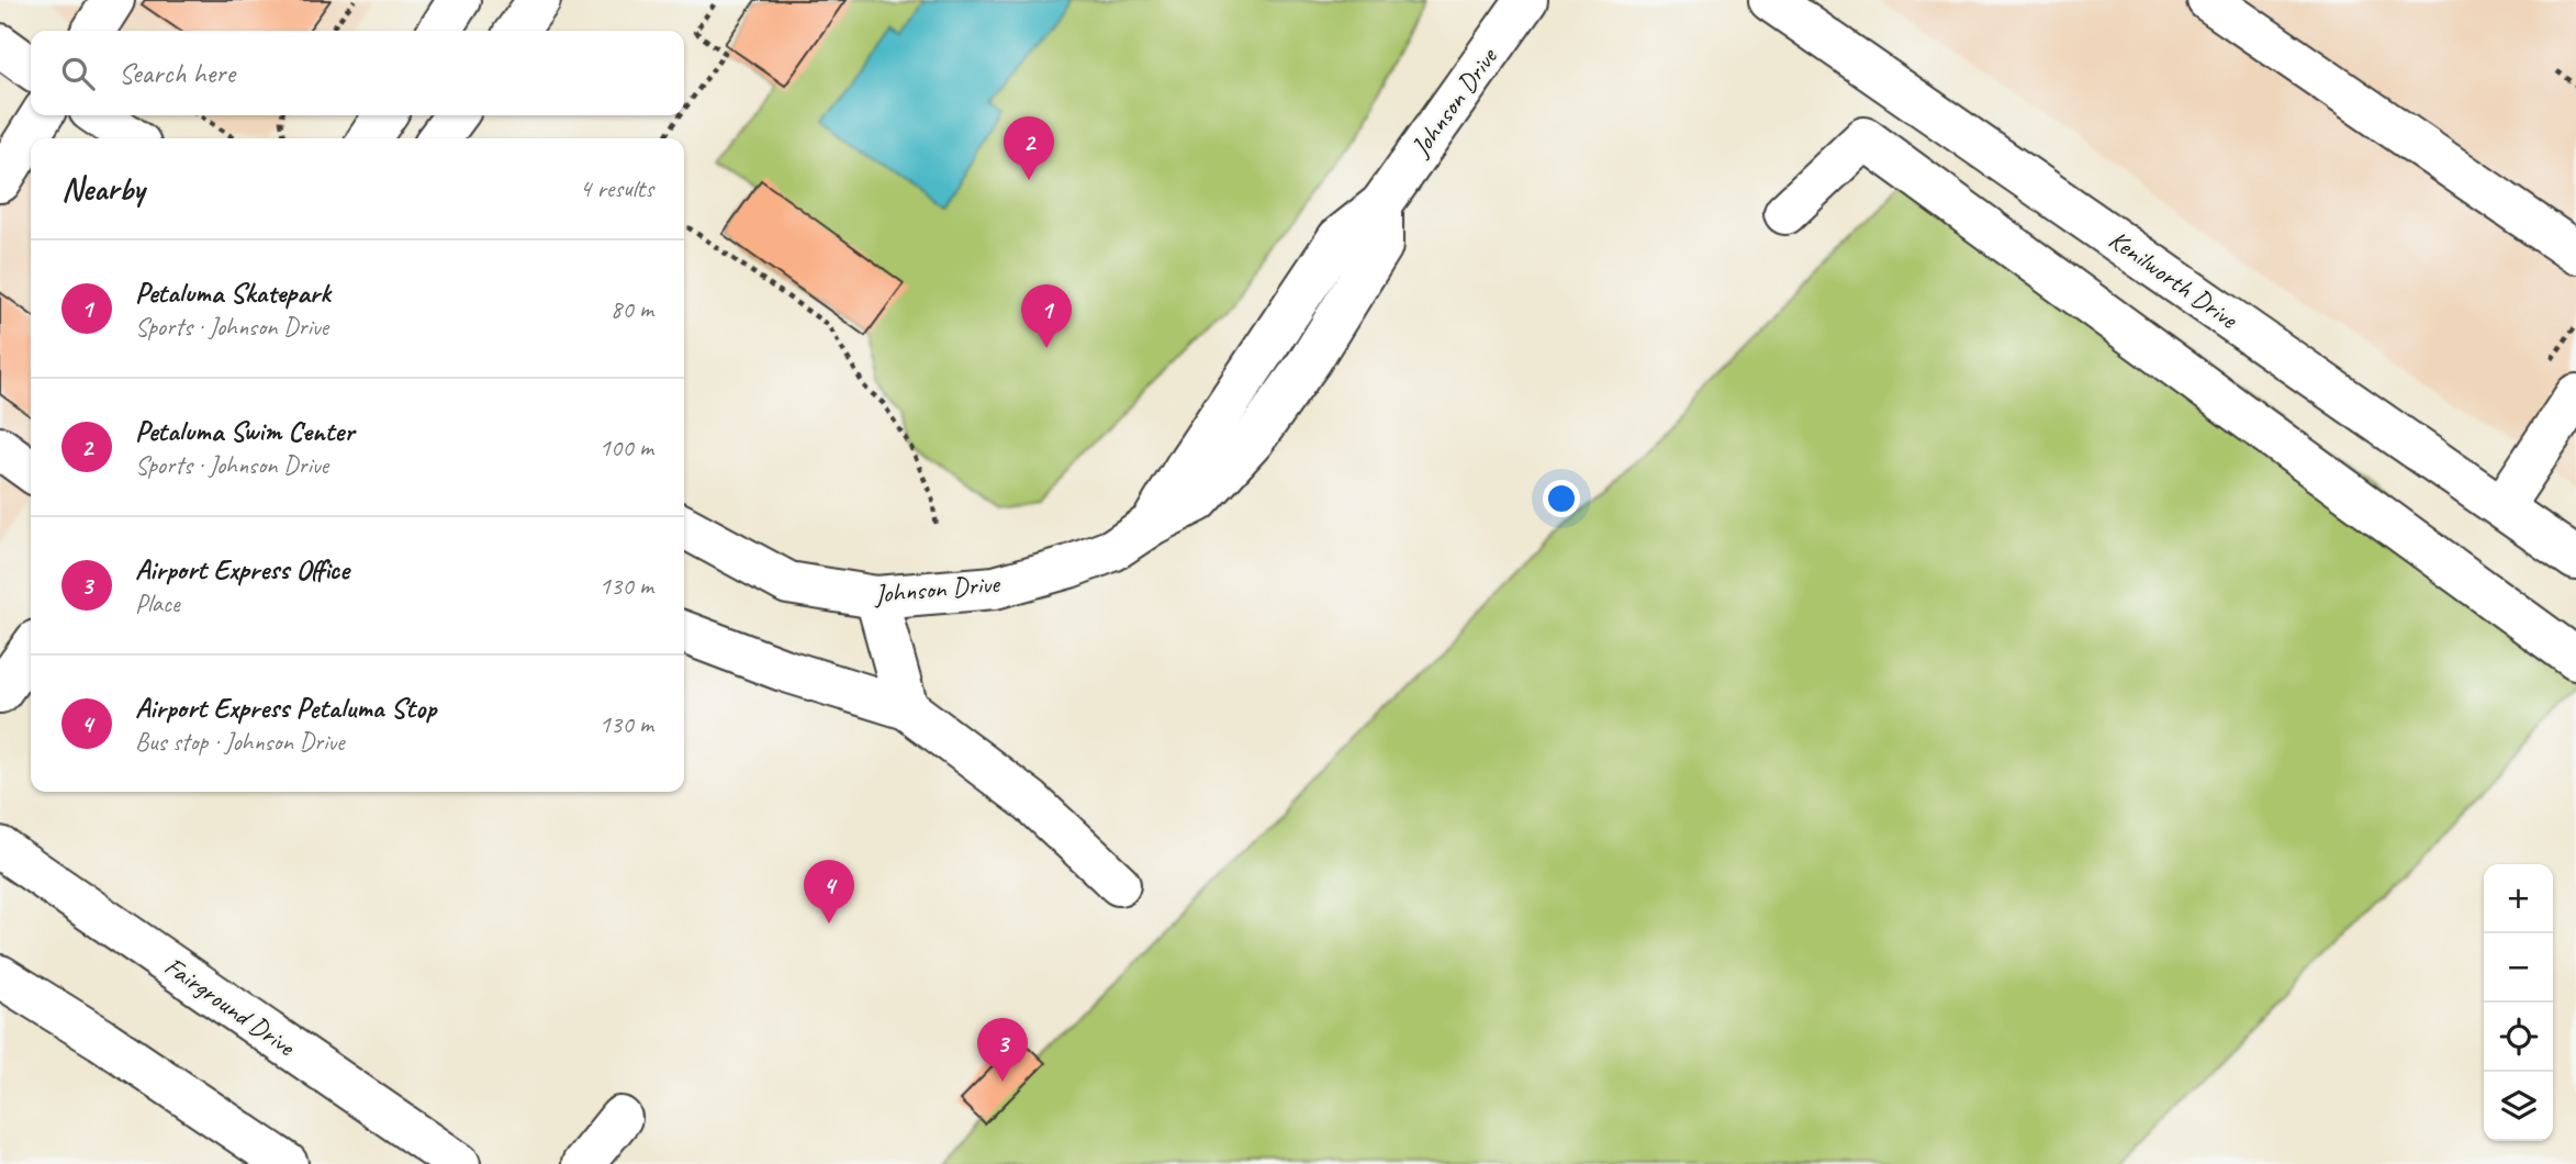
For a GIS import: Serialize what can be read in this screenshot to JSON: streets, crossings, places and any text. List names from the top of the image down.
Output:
{
  "streets": {
    "street": ["Johnson Drive", "Kenilworth Drive", "Fairground Drive"]
  },
  "page": {
    "search": "Search here",
    "pins": [
      "2",
      "1",
      "4",
      "3"
    ],
    "heading": ["Nearby", "4 results"],
    "list": [
      {
        "mark": "1",
        "name": "Petaluma Skatepark",
        "note": "Sports · Johnson Drive",
        "value": "80 m"
      },
      {
        "mark": "2",
        "name": "Petaluma Swim Center",
        "note": "Sports · Johnson Drive",
        "value": "100 m"
      },
      {
        "mark": "3",
        "name": "Airport Express Office",
        "note": "Place",
        "value": "130 m"
      },
      {
        "mark": "4",
        "name": "Airport Express Petaluma Stop",
        "note": "Bus stop · Johnson Drive",
        "value": "130 m"
      }
    ],
    "map_buttons": ["+", "−"]
  }
}
